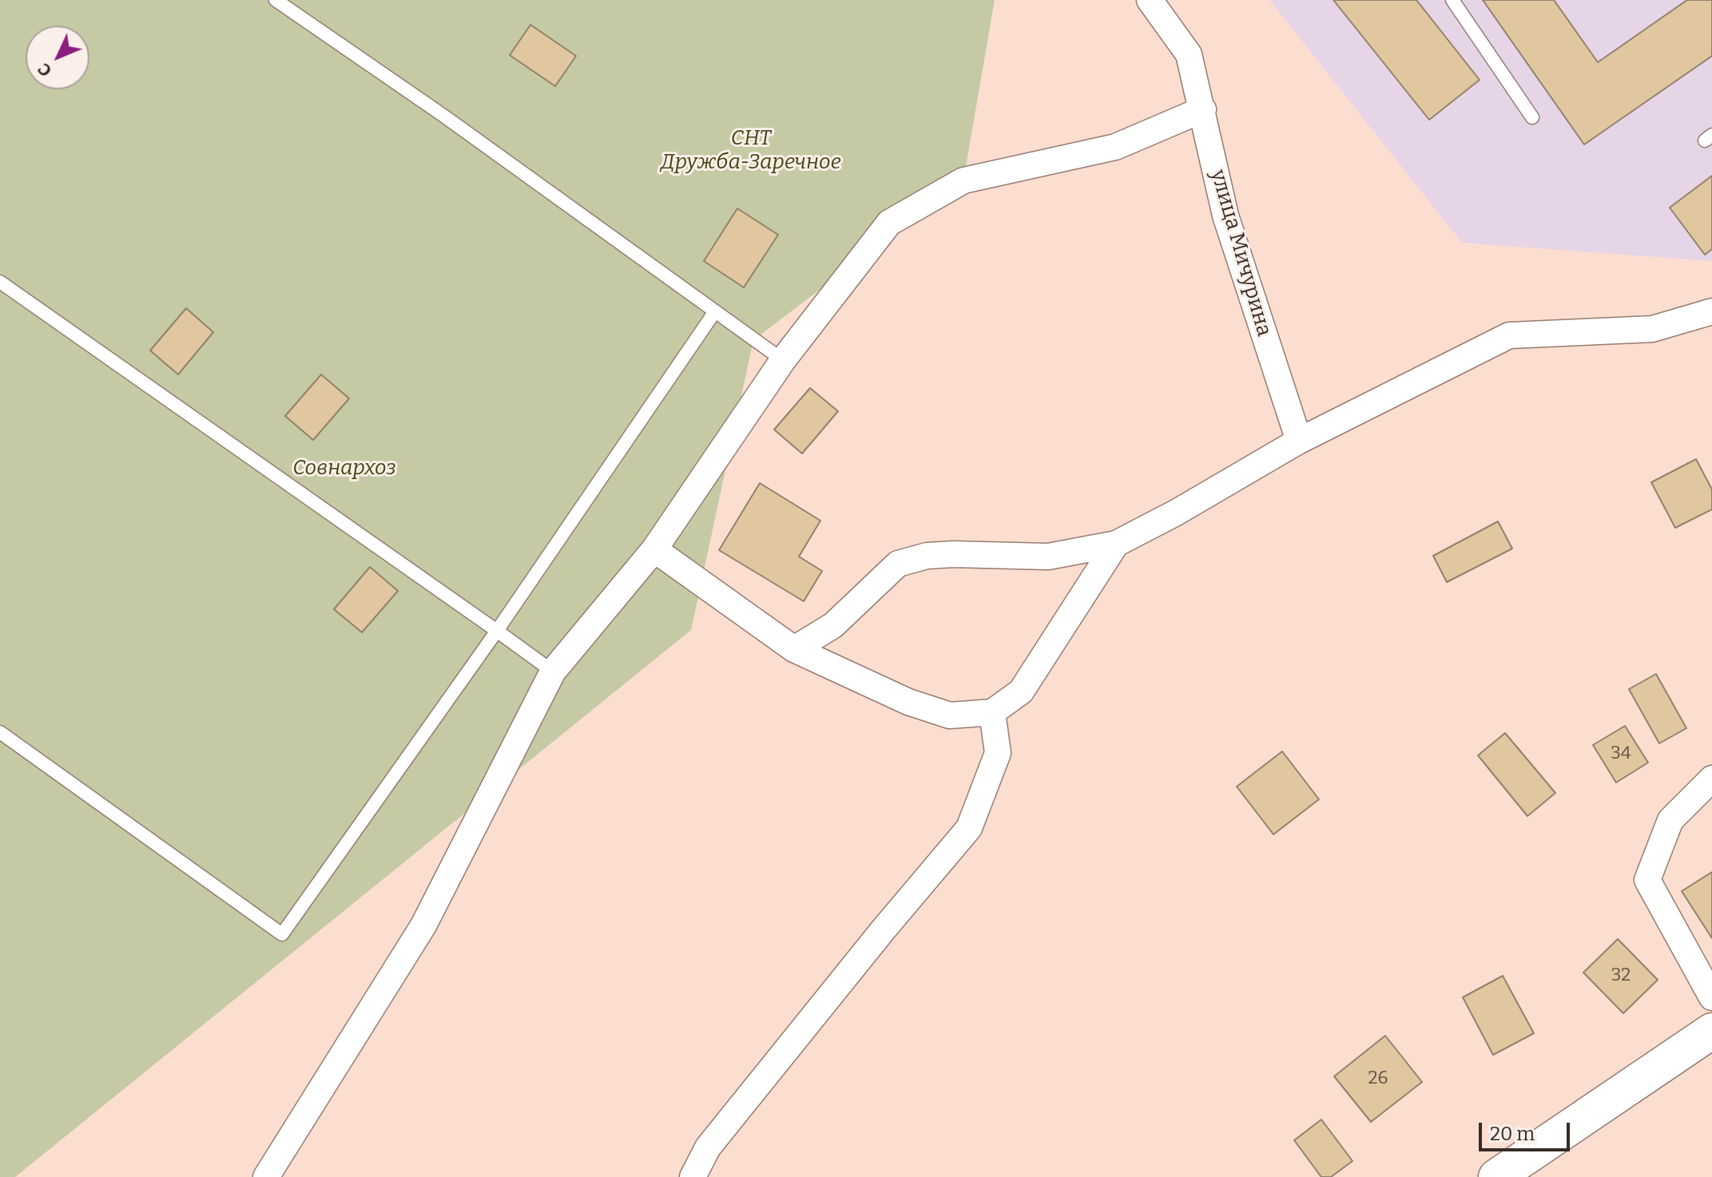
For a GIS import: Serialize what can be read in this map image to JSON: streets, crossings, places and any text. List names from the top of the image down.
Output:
{
  "streets": {
    "street": ["улица Мичурина"]
  },
  "parks": ["СНТ Дружба-Заречное", "Совнархоз"],
  "house_numbers": ["34", "32", "26"],
  "scale_bar": "20 m",
  "north": "bottom left"
}
